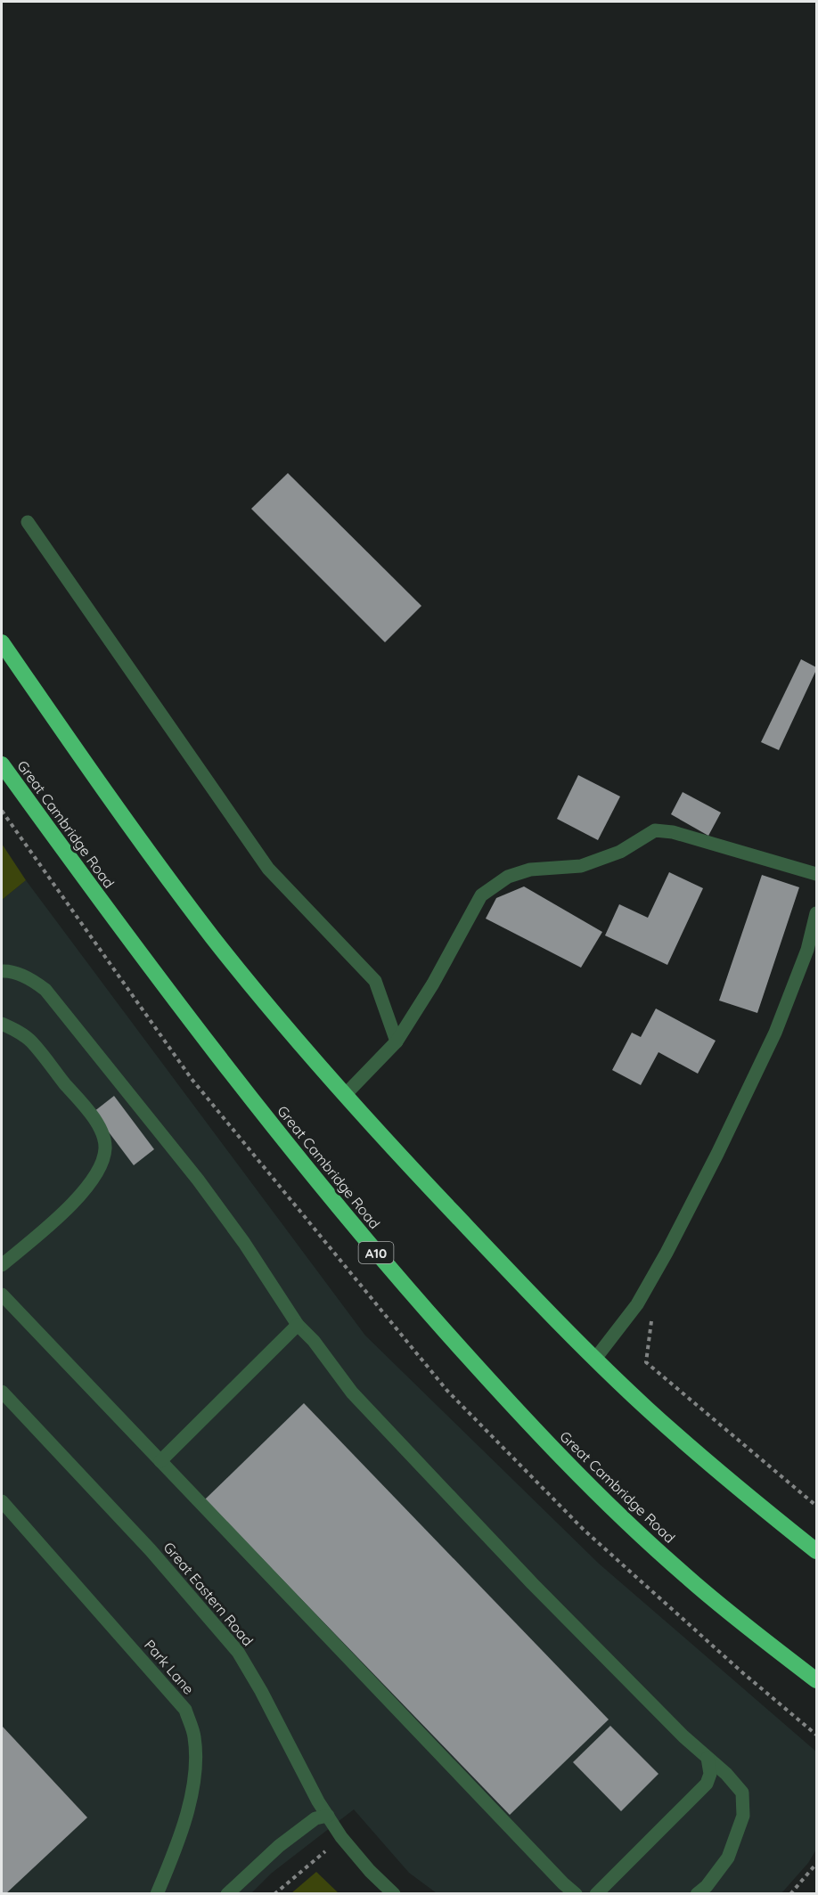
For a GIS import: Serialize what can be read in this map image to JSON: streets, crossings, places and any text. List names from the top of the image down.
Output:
{
  "streets": {
    "highway": ["Great Cambridge Road", "A10"],
    "lane": ["Great Eastern Road", "Park Lane"]
  }
}
